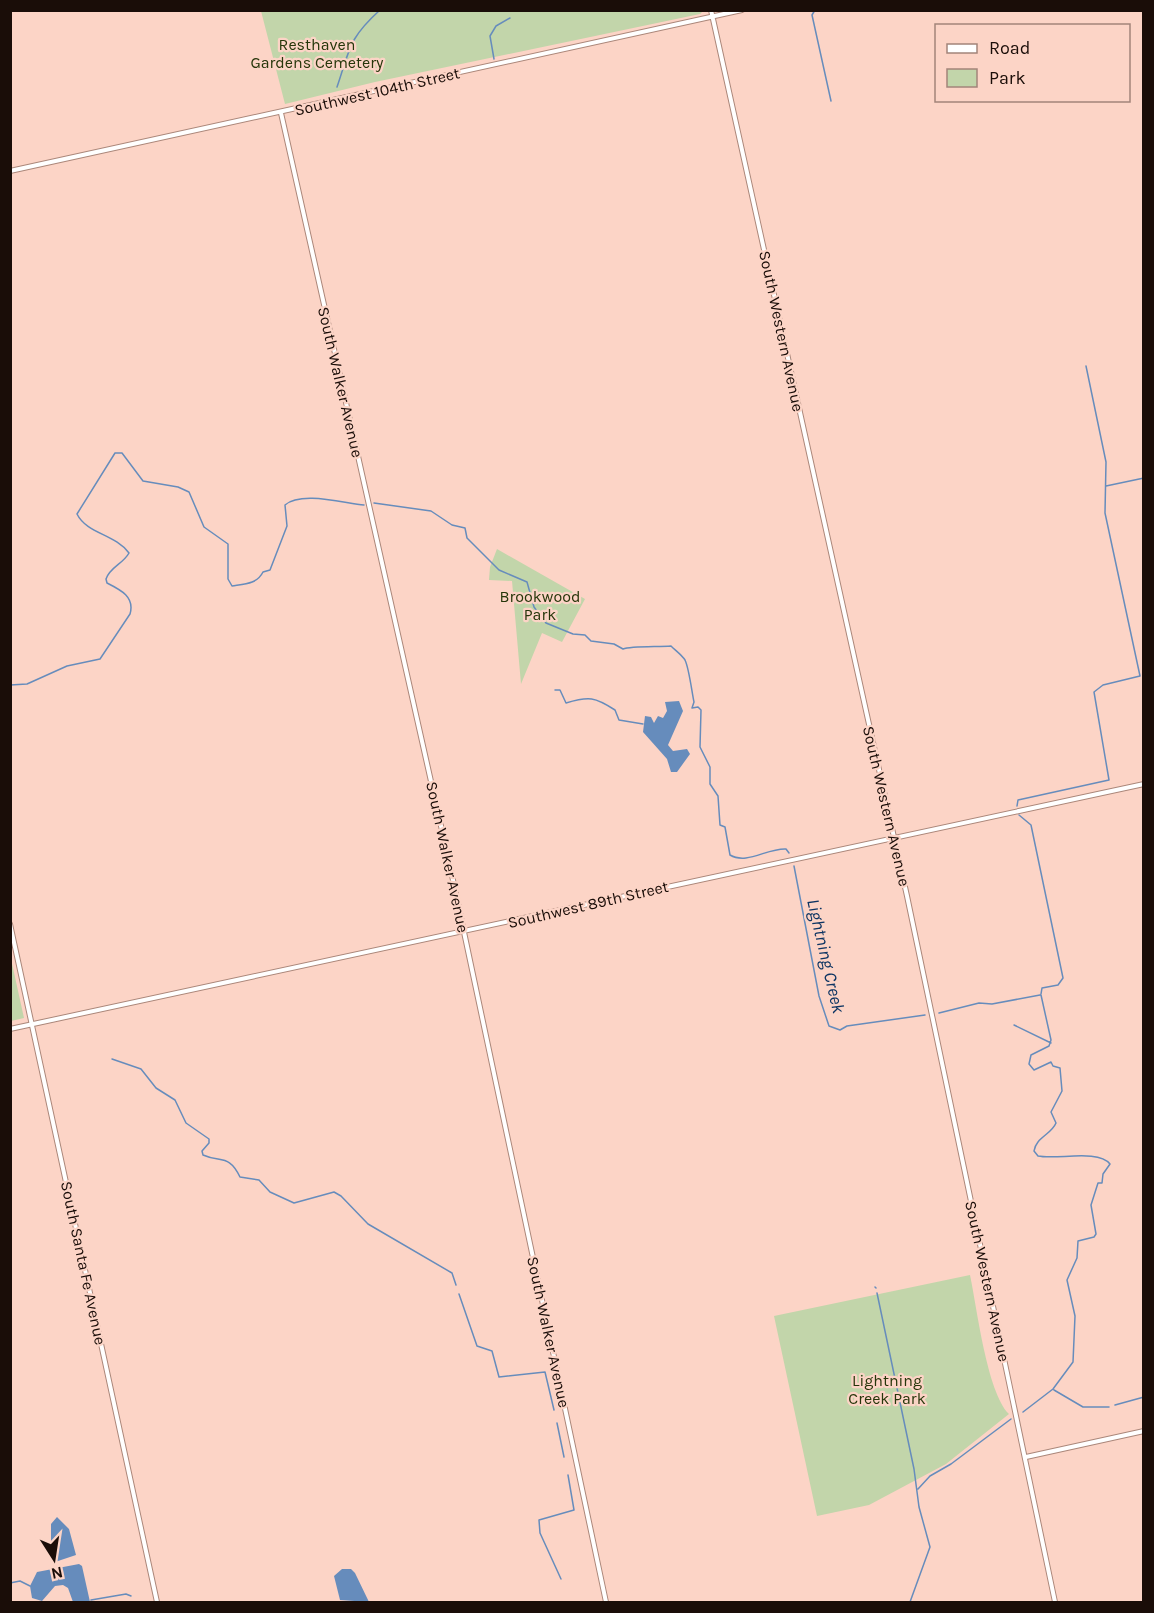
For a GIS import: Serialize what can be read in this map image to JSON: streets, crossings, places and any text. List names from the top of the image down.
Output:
{
  "streets": {
    "main road": [
      "Southwest 104th Street",
      "South Western Avenue",
      "South Walker Avenue",
      "Southwest 89th Street",
      "South Santa Fe Avenue"
    ]
  },
  "crossings": [
    ["Southwest 104th Street", "South Western Avenue"],
    ["Southwest 104th Street", "South Walker Avenue"],
    ["South Western Avenue", "Southwest 89th Street"],
    ["South Walker Avenue", "Southwest 89th Street"],
    ["Southwest 89th Street", "South Santa Fe Avenue"]
  ],
  "water": ["Lightning Creek"],
  "parks": ["Resthaven Gardens Cemetery", "Brookwood Park", "Lightning Creek Park"],
  "legend": ["Road", "Park"],
  "north": "bottom"
}
